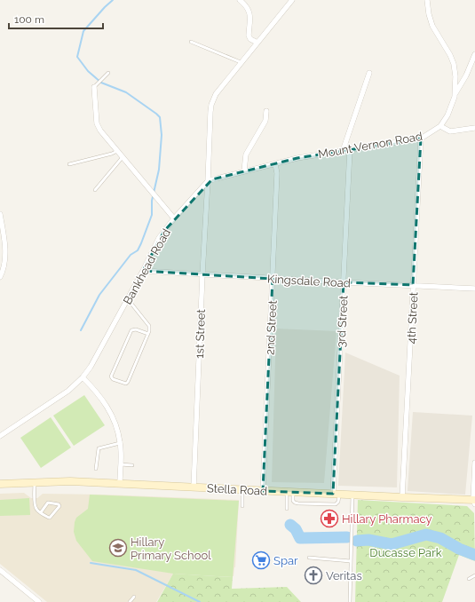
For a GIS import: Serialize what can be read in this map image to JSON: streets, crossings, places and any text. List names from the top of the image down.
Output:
{
  "streets": {
    "main road": ["Stella Road"],
    "street": [
      "Mount Vernon Road",
      "Bankhead Road",
      "Kingsdale Road",
      "4th Street",
      "3rd Street",
      "2nd Street",
      "1st Street"
    ]
  },
  "crossings": [
    ["Mount Vernon Road", "Bankhead Road"],
    ["Mount Vernon Road", "4th Street"],
    ["Mount Vernon Road", "3rd Street"],
    ["Mount Vernon Road", "2nd Street"],
    ["Mount Vernon Road", "1st Street"],
    ["Bankhead Road", "Kingsdale Road"],
    ["Bankhead Road", "1st Street"],
    ["Kingsdale Road", "4th Street"],
    ["Kingsdale Road", "3rd Street"],
    ["Kingsdale Road", "2nd Street"],
    ["Kingsdale Road", "1st Street"],
    ["4th Street", "Stella Road"],
    ["3rd Street", "Stella Road"],
    ["2nd Street", "Stella Road"],
    ["1st Street", "Stella Road"]
  ],
  "parks": ["Ducasse Park"],
  "places": {
    "pharmacy": ["Hillary Pharmacy"],
    "school or university": ["Hillary Primary School"],
    "supermarket": ["Spar"],
    "church": ["Veritas"]
  },
  "scale_bar": "100 m"
}
